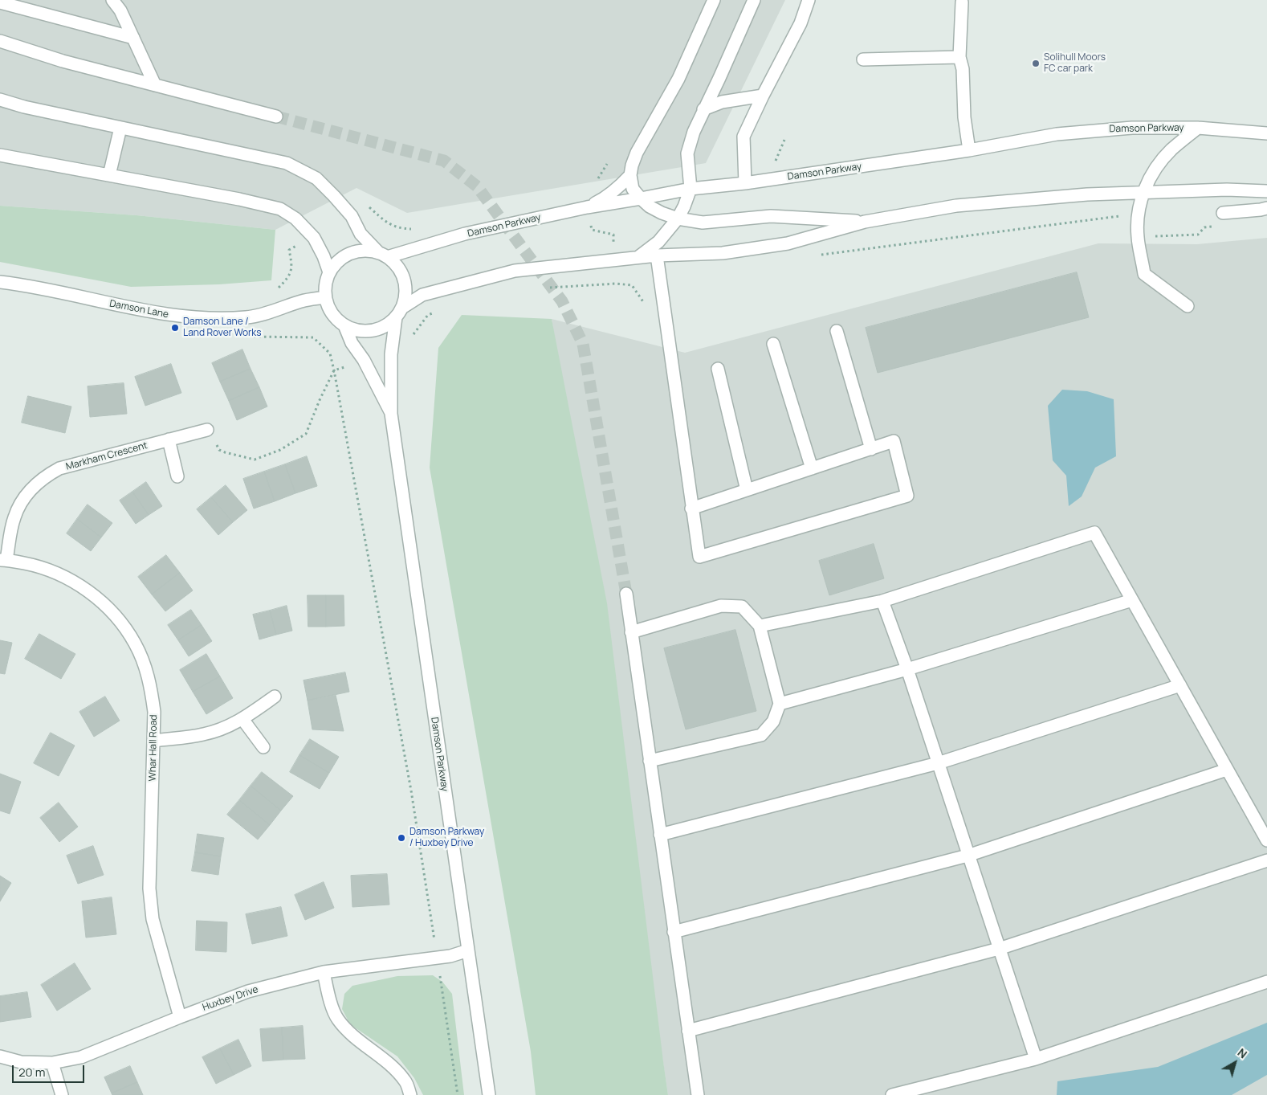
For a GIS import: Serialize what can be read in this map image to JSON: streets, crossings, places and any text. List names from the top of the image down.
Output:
{
  "streets": {
    "street": [
      "Damson Parkway",
      "Damson Lane",
      "Markham Crescent",
      "Whar Hall Road",
      "Huxbey Drive"
    ]
  },
  "crossings": [
    ["Damson Parkway", "Damson Lane"],
    ["Damson Parkway", "Huxbey Drive"],
    ["Markham Crescent", "Whar Hall Road"],
    ["Whar Hall Road", "Huxbey Drive"]
  ],
  "places": ["Solihull Moors FC car park", "Damson Lane / Land Rover Works", "Damson Parkway / Huxbey Drive"],
  "scale_bar": "20 m",
  "north": "top right"
}
